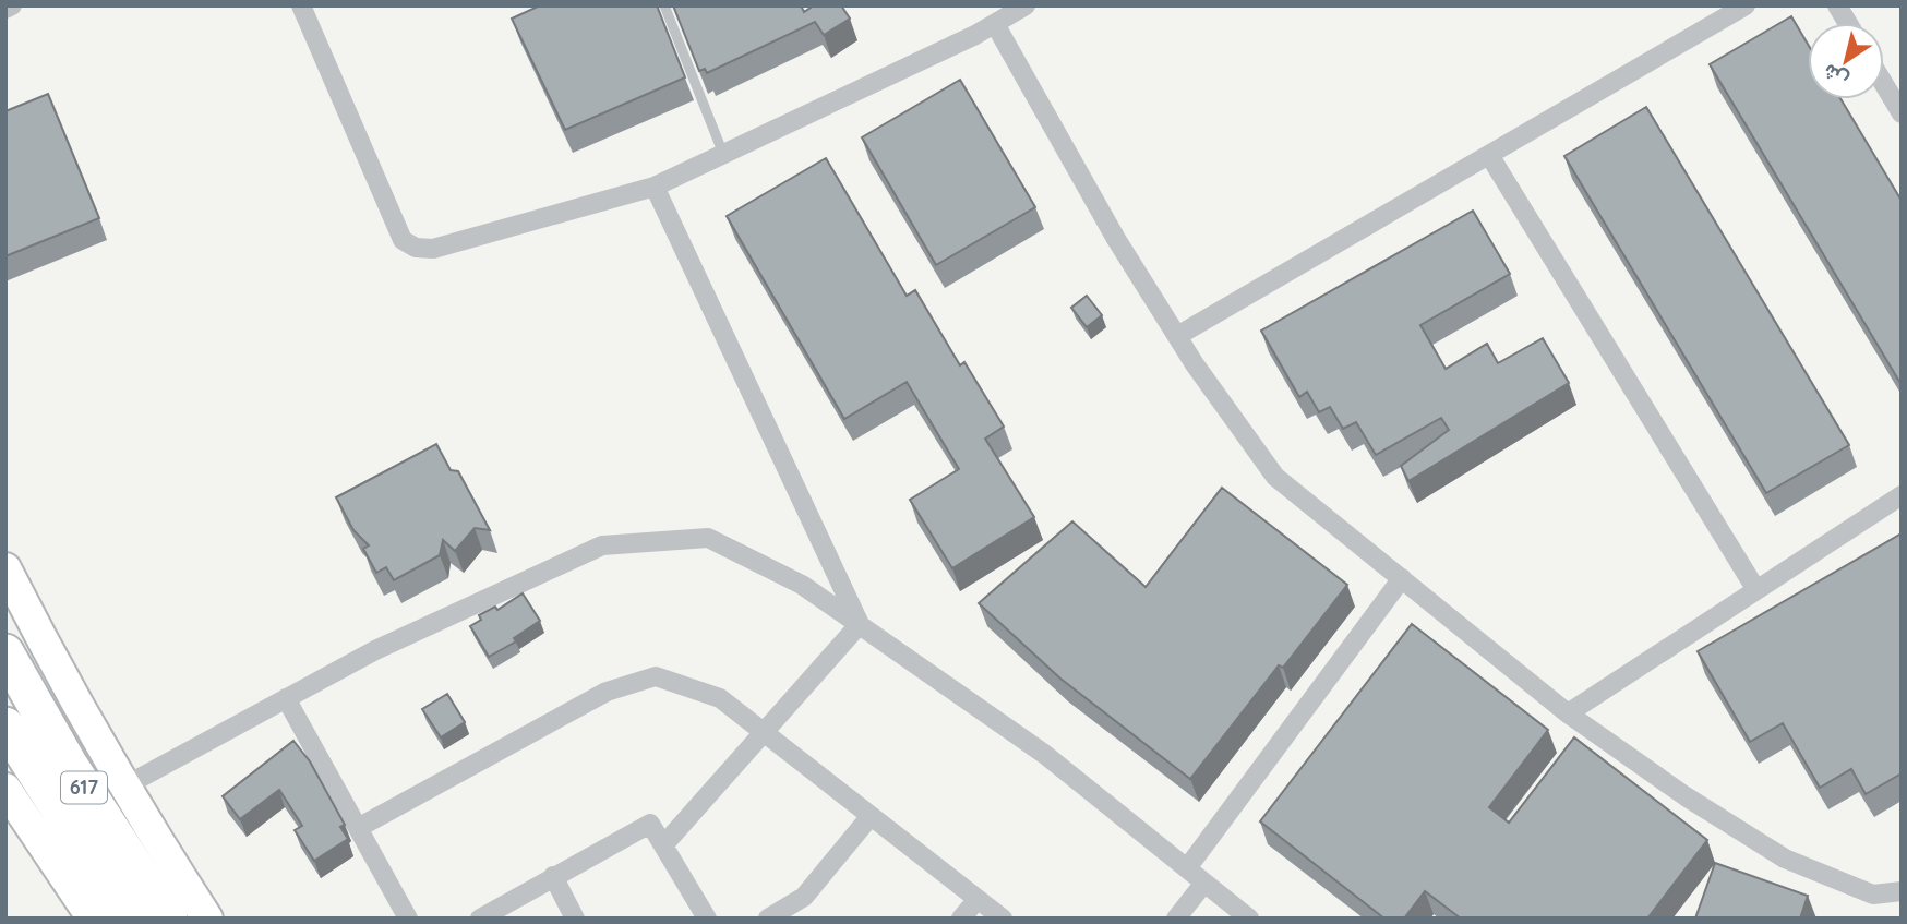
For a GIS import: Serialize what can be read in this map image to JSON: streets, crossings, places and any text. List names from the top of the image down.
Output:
{
  "streets": {
    "highway": ["617"]
  },
  "north": "bottom left"
}
